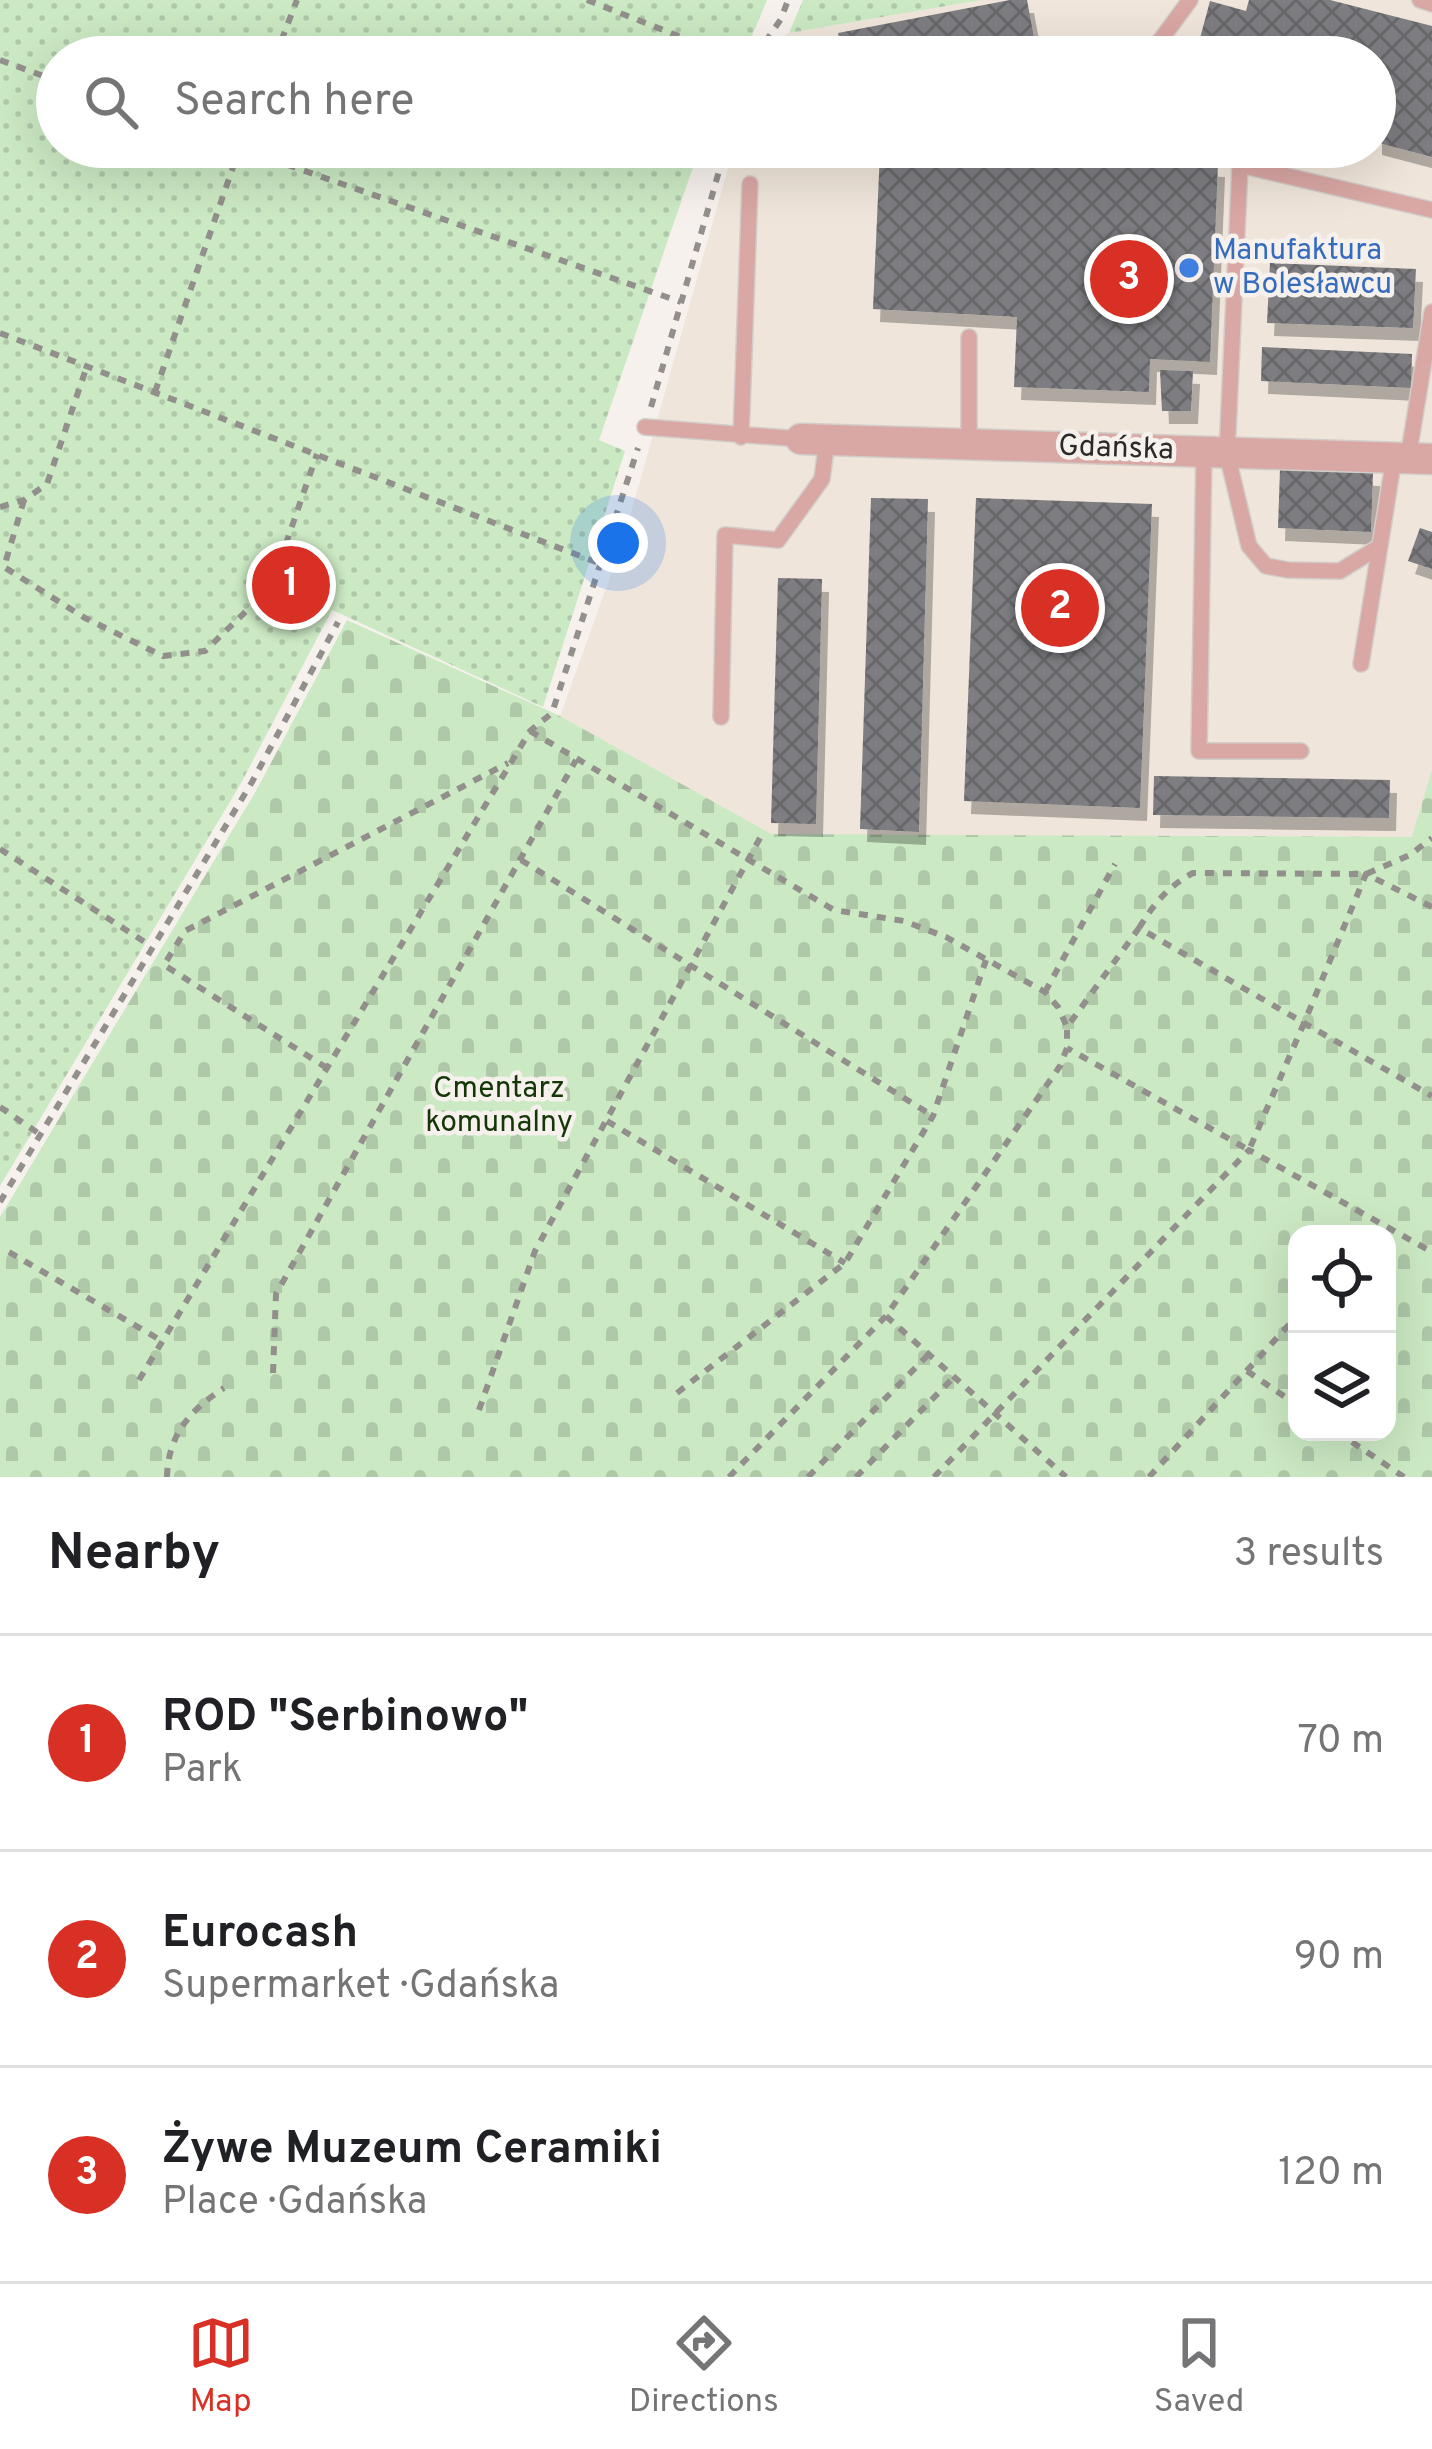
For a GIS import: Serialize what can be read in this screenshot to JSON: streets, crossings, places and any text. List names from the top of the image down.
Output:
{
  "streets": {
    "street": ["Gdańska"]
  },
  "parks": ["Cmentarz komunalny"],
  "places": ["Manufaktura w Bolesławcu"],
  "page": {
    "search": "Search here",
    "pins": ["3", "1", "2"],
    "heading": ["Nearby", "3 results"],
    "list": [
      {
        "mark": "1",
        "name": "ROD \"Serbinowo\"",
        "note": "Park",
        "value": "70 m"
      },
      {
        "mark": "2",
        "name": "Eurocash",
        "note": "Supermarket · Gdańska",
        "value": "90 m"
      },
      {
        "mark": "3",
        "name": "Żywe Muzeum Ceramiki",
        "note": "Place · Gdańska",
        "value": "120 m"
      }
    ],
    "nav": ["Map", "Directions", "Saved"]
  }
}
